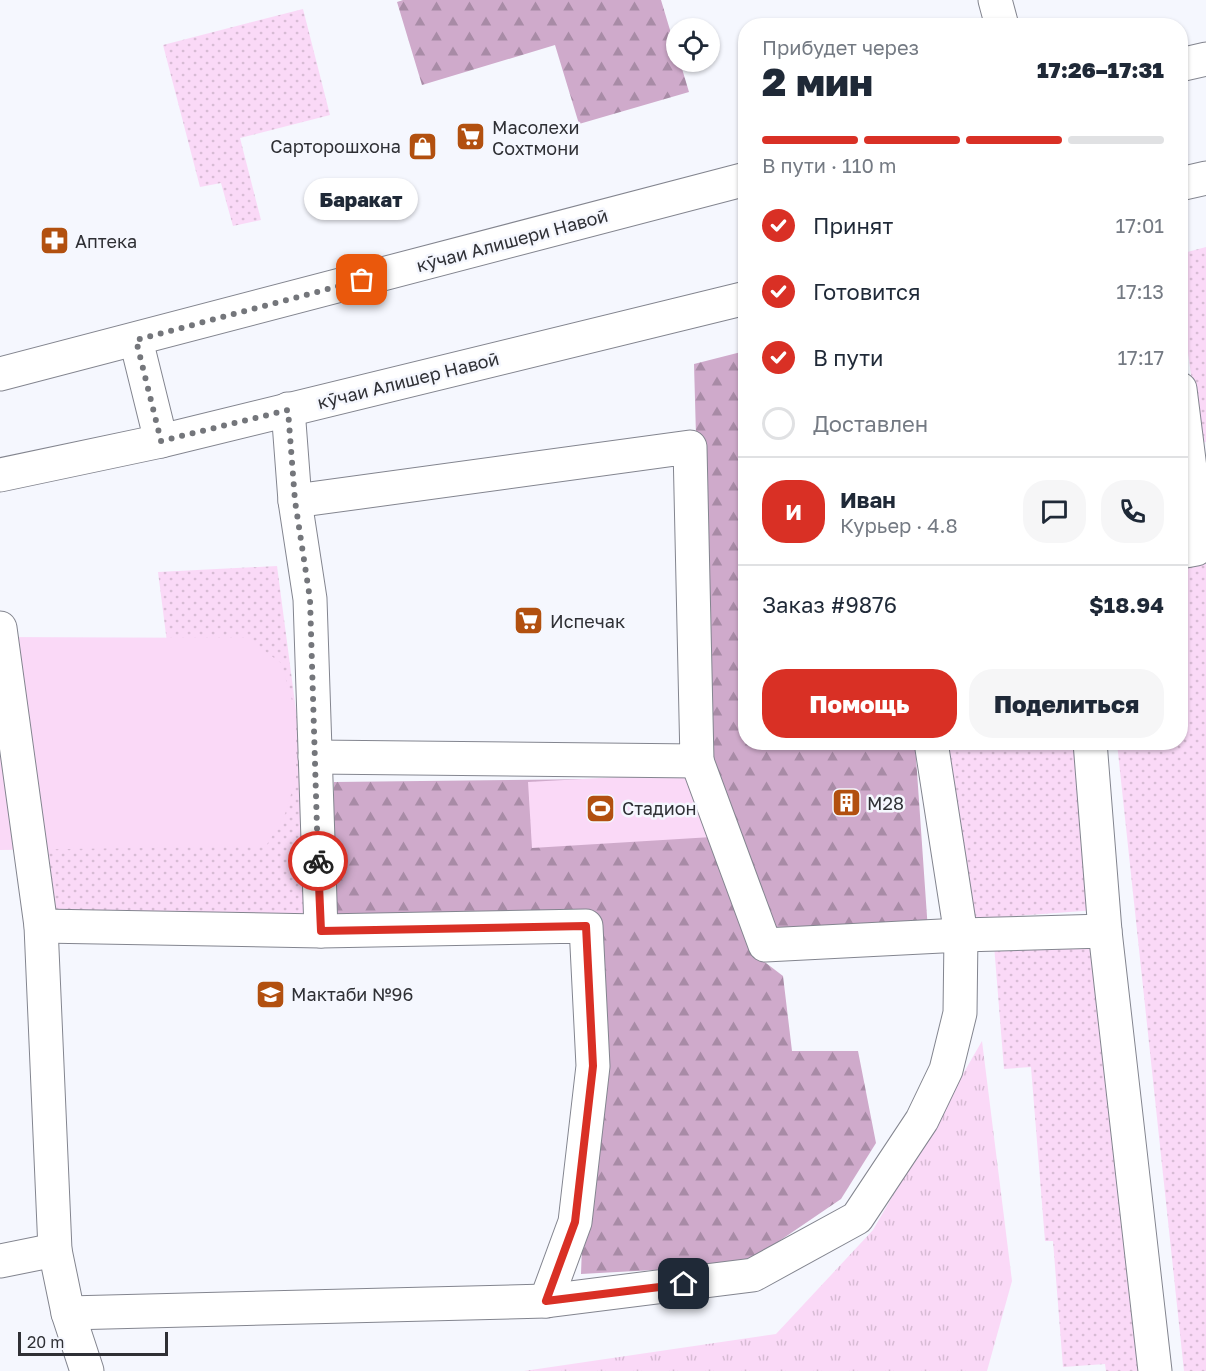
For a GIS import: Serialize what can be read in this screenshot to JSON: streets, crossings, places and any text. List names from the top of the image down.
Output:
{
  "streets": {
    "street": ["кӯчаи Алишери Навоӣ", "кӯчаи Алишер Навоӣ"]
  },
  "places": {
    "supermarket": ["Масолехи Сохтмони", "Испечак"],
    "shop": ["Сарторошхона"],
    "pharmacy": ["Аптека"],
    "other": ["Баракат"],
    "building": ["М28"],
    "sports": ["Стадион"],
    "school or university": ["Мактаби №96"]
  },
  "scale_bar": "20 m",
  "page": {
    "heading": ["2 мин", "Прибудет через", "17:26–17:31"],
    "panel": [
      "Иван",
      "Курьер · 4.8",
      "Заказ #9876",
      "$18.94"
    ],
    "bar": "В пути · 110 m",
    "bubble": "Баракат",
    "list": [
      ["Принят", "17:01"],
      ["Готовится", "17:13"],
      ["В пути", "17:17"],
      "Доставлен"
    ],
    "round": "И",
    "buttons": ["Помощь", "Поделиться"],
    "scale": "20 m"
  }
}
